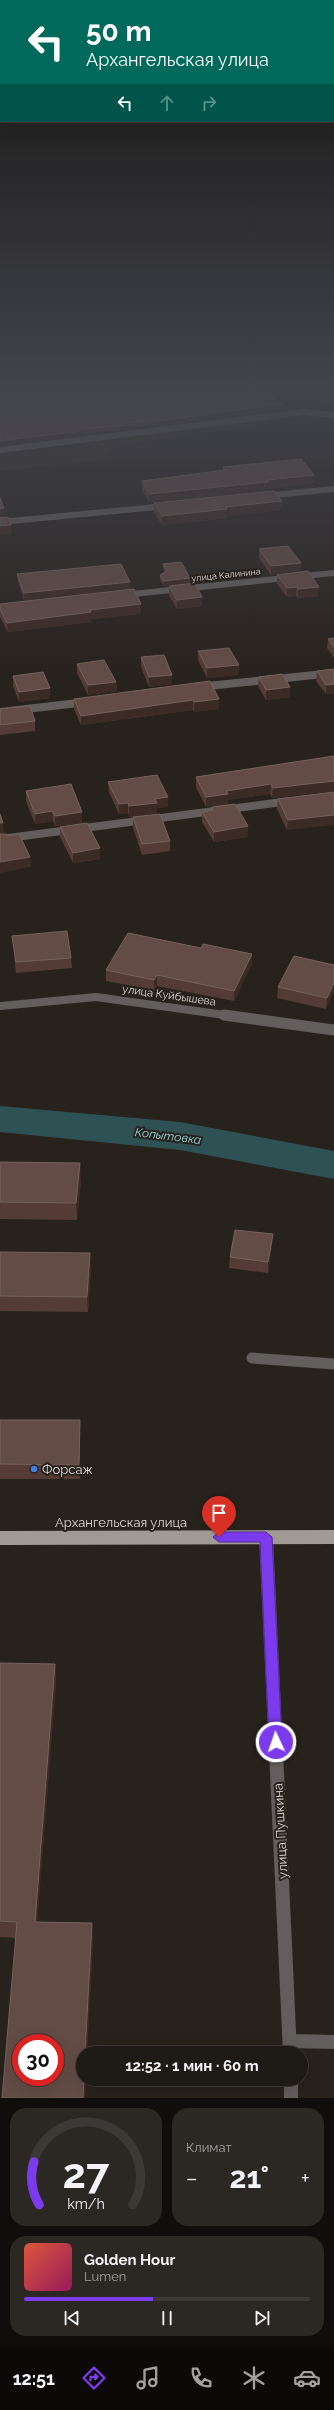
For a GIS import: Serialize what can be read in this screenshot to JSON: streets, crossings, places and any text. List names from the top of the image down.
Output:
{
  "streets": {
    "main road": ["Архангельская улица"],
    "street": ["улица Калинина", "улица Куйбышева", "улица Пушкина"]
  },
  "crossings": [
    ["Архангельская улица", "улица Пушкина"]
  ],
  "water": ["Копытовка"],
  "places": ["Форсаж"],
  "page": {
    "turn": ["50 m", "Архангельская улица"],
    "limit": "30",
    "trip": "12:52 · 1 мин · 60 m",
    "tile": "Климат",
    "heat": ["−", "21°", "+"],
    "song": ["Golden Hour", "Lumen"],
    "tabs": "12:51",
    "gauge": ["27", "km/h"]
  }
}
